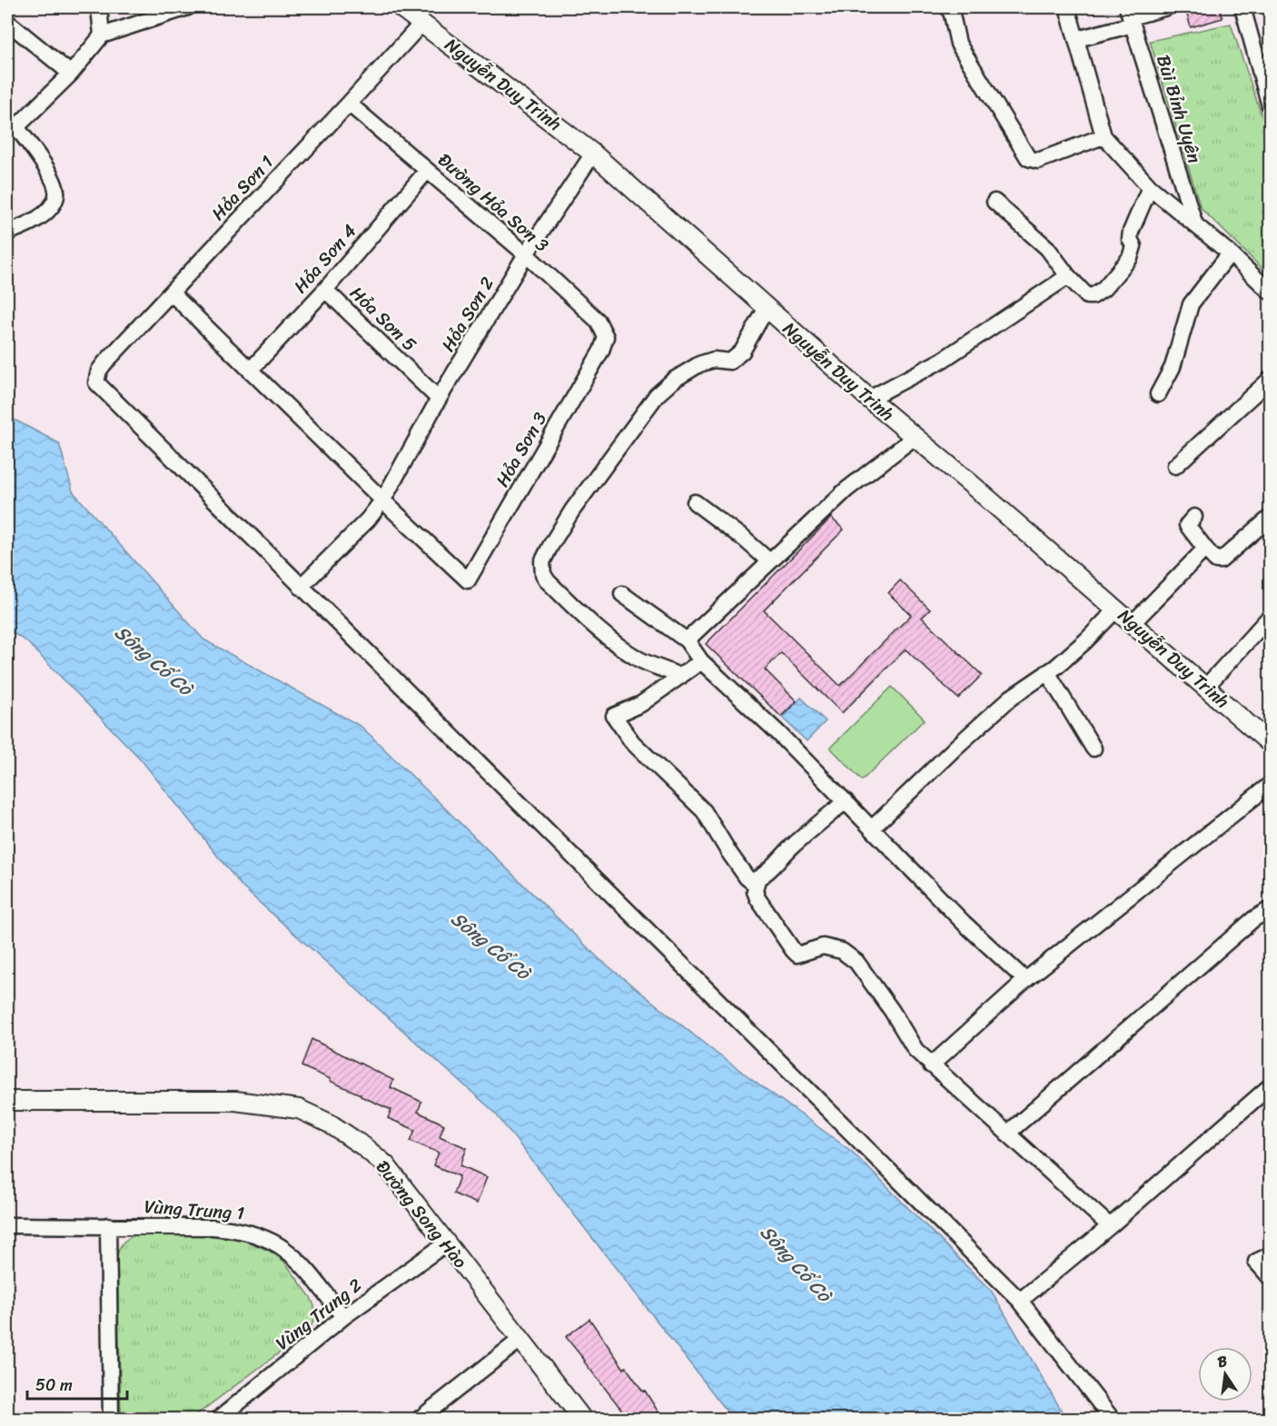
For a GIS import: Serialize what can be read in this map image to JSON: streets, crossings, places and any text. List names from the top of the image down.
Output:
{
  "streets": {
    "street": [
      "Nguyễn Duy Trinh",
      "Bùi Bỉnh Uyên",
      "Hỏa Sơn 1",
      "Đường Hỏa Sơn 3",
      "Hỏa Sơn 4",
      "Hỏa Sơn 2",
      "Hỏa Sơn 5",
      "Hỏa Sơn 3",
      "Vùng Trung 1",
      "Đường Song Hào",
      "Vùng Trung 2"
    ]
  },
  "crossings": [
    ["Nguyễn Duy Trinh", "Hỏa Sơn 1"],
    ["Nguyễn Duy Trinh", "Hỏa Sơn 2"],
    ["Hỏa Sơn 1", "Đường Hỏa Sơn 3"],
    ["Hỏa Sơn 1", "Hỏa Sơn 2"],
    ["Đường Hỏa Sơn 3", "Hỏa Sơn 4"],
    ["Đường Hỏa Sơn 3", "Hỏa Sơn 2"],
    ["Đường Hỏa Sơn 3", "Hỏa Sơn 3"],
    ["Hỏa Sơn 4", "Hỏa Sơn 5"],
    ["Hỏa Sơn 2", "Hỏa Sơn 5"],
    ["Hỏa Sơn 2", "Hỏa Sơn 3"],
    ["Vùng Trung 1", "Vùng Trung 2"],
    ["Đường Song Hào", "Vùng Trung 2"]
  ],
  "water": ["Sông Cổ Cò"],
  "scale_bar": "50 m",
  "north": "top"
}
